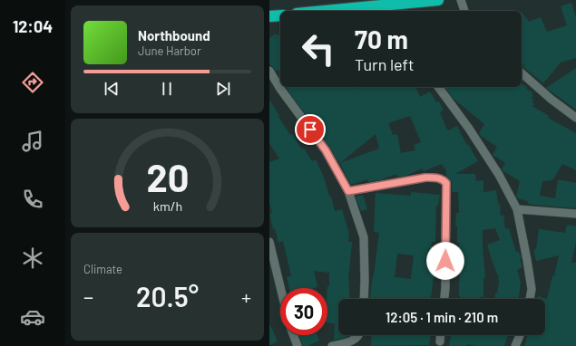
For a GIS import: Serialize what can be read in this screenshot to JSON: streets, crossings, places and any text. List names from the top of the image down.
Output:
{
  "page": {
    "tabs": "12:04",
    "turn": ["70 m", "Turn left"],
    "song": ["Northbound", "June Harbor"],
    "tile": "Climate",
    "heat": ["−", "20.5°", "+"],
    "limit": "30",
    "trip": "12:05 · 1 min · 210 m",
    "gauge": ["20", "km/h"]
  }
}
